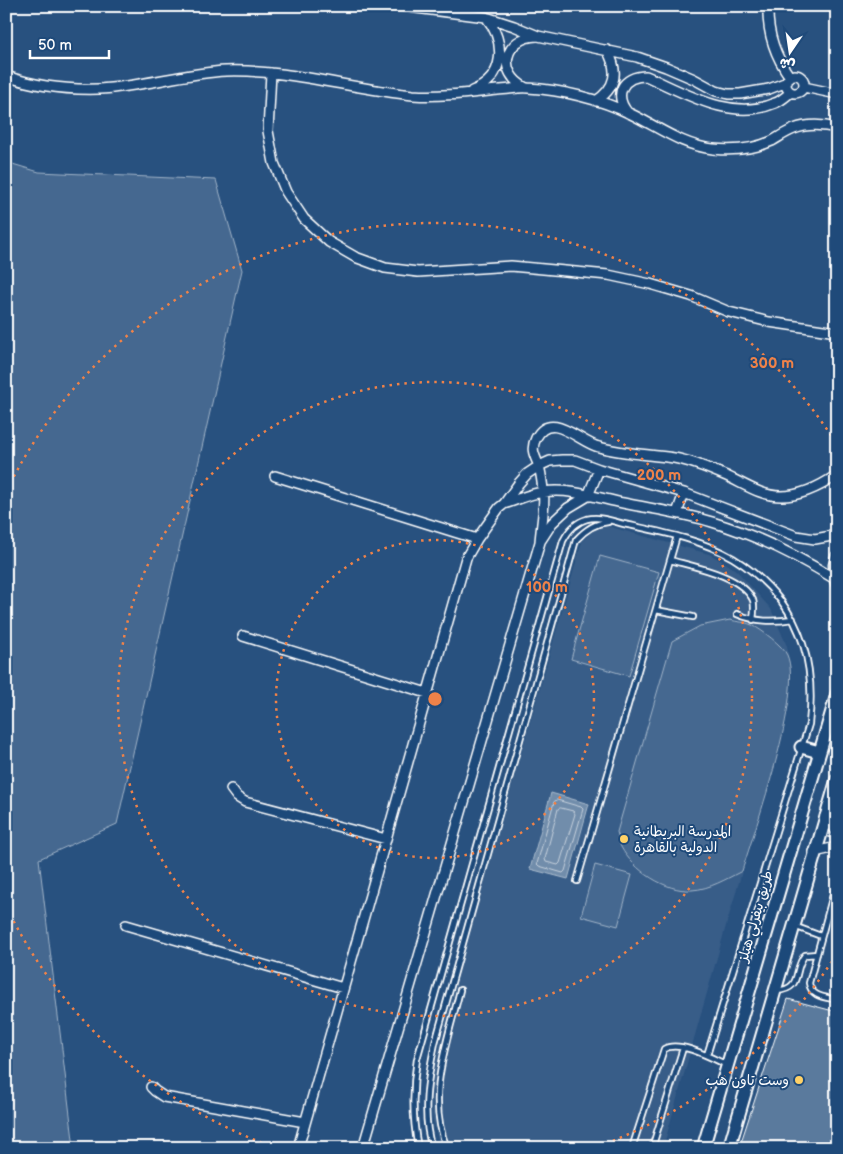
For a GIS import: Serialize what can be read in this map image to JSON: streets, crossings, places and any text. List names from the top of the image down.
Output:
{
  "streets": {
    "street": ["طريق بيفرلي هيلز"]
  },
  "places": ["المدرسة البريطانية الدولية بالقاهرة", "وست تاون هب"],
  "scale_bar": "50 m",
  "north": "bottom",
  "rings": ["300 m", "200 m", "100 m"]
}
